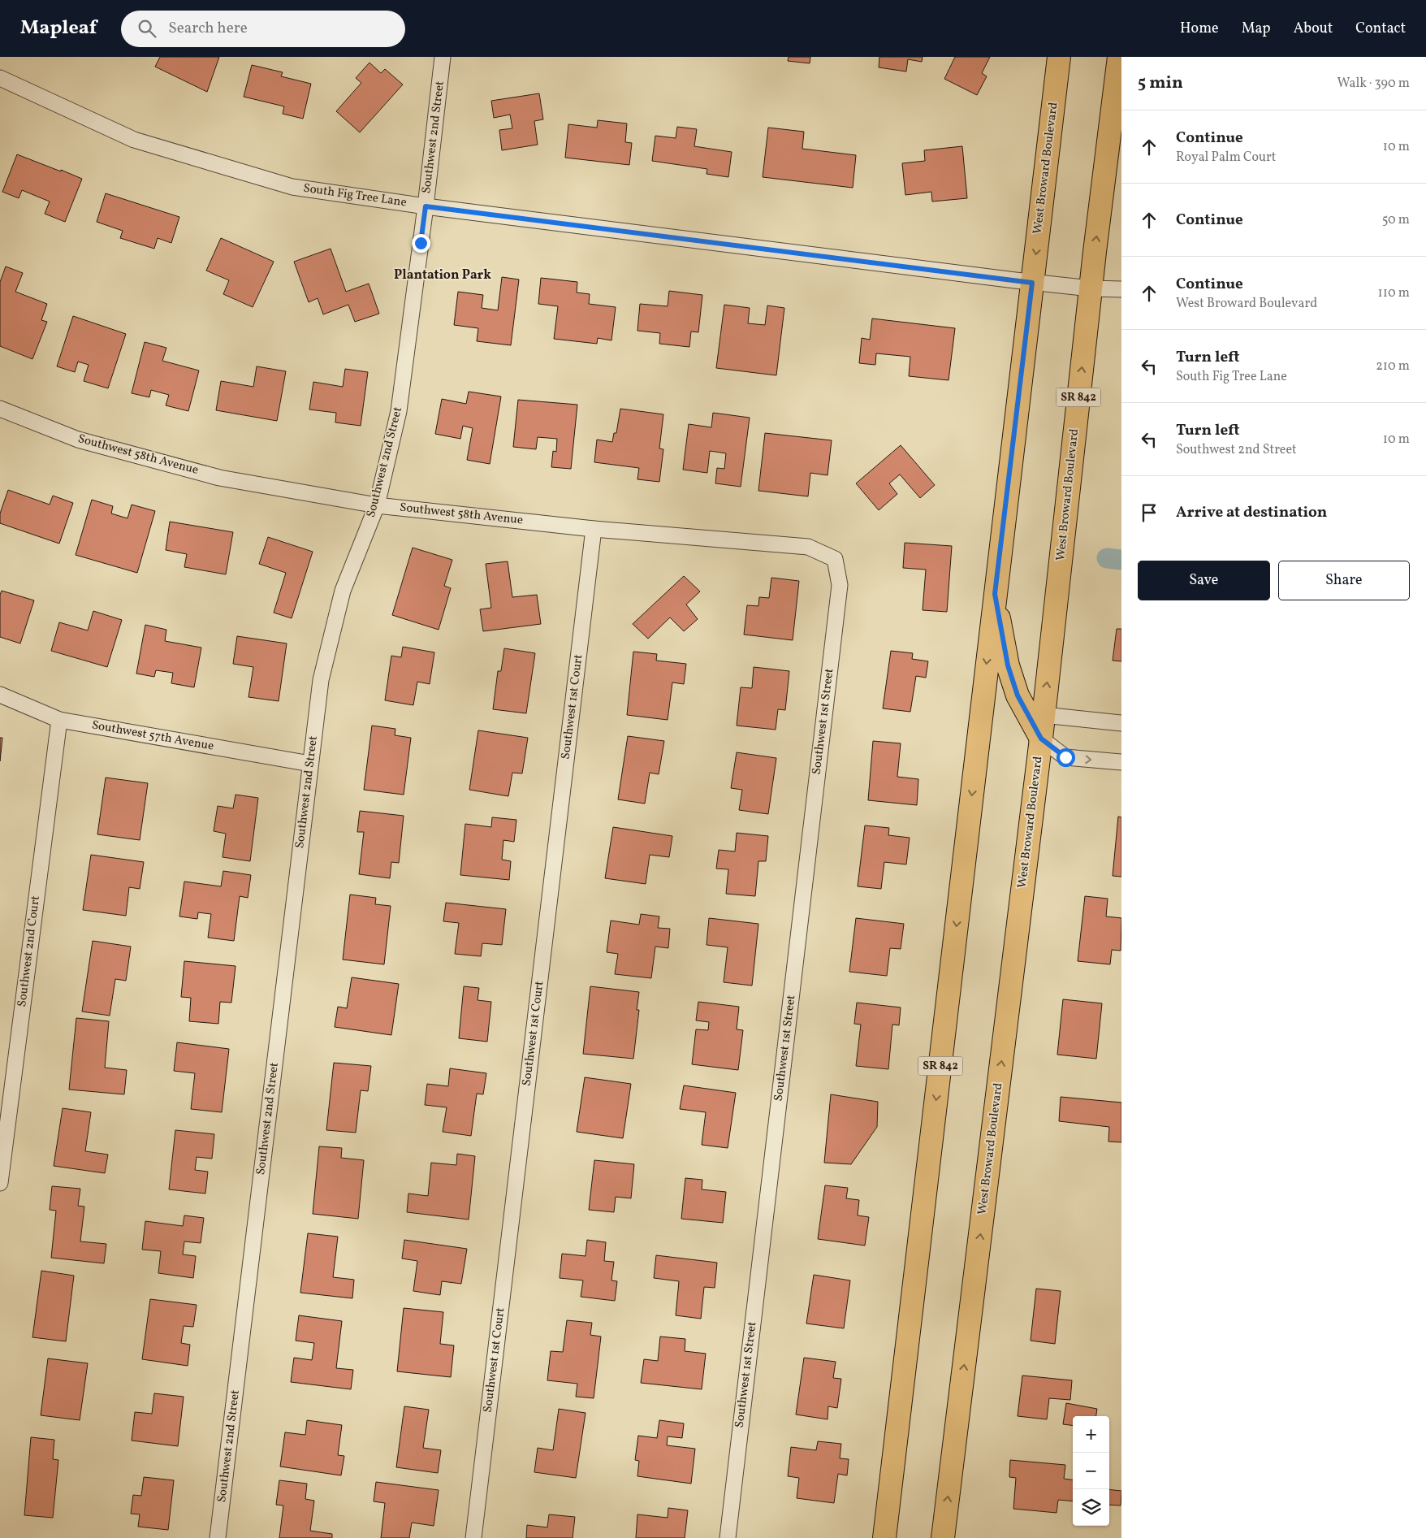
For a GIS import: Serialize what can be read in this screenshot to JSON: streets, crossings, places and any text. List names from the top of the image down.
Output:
{
  "streets": {
    "main road": ["West Broward Boulevard", "SR 842"],
    "street": [
      "Southwest 2nd Street",
      "South Fig Tree Lane",
      "Southwest 58th Avenue",
      "Southwest 1st Court",
      "Southwest 1st Street",
      "Southwest 57th Avenue",
      "Southwest 2nd Court"
    ]
  },
  "crossings": [
    ["Southwest 2nd Street", "South Fig Tree Lane"],
    ["Southwest 2nd Street", "Southwest 58th Avenue"],
    ["Southwest 2nd Street", "Southwest 57th Avenue"],
    ["West Broward Boulevard", "South Fig Tree Lane"],
    ["Southwest 58th Avenue", "Southwest 1st Court"],
    ["Southwest 58th Avenue", "Southwest 1st Street"],
    ["Southwest 57th Avenue", "Southwest 2nd Court"]
  ],
  "districts": ["Plantation Park"],
  "page": {
    "header": "Mapleaf",
    "search": "Search here",
    "nav": [
      "Home",
      "Map",
      "About",
      "Contact"
    ],
    "heading": ["5 min", "Walk · 390 m"],
    "list": [
      ["Continue", "Royal Palm Court", "10 m"],
      ["Continue", "50 m"],
      ["Continue", "West Broward Boulevard", "110 m"],
      ["Turn left", "South Fig Tree Lane", "210 m"],
      ["Turn left", "Southwest 2nd Street", "10 m"],
      "Arrive at destination"
    ],
    "buttons": ["Save", "Share"],
    "map_buttons": ["+", "−"]
  }
}
